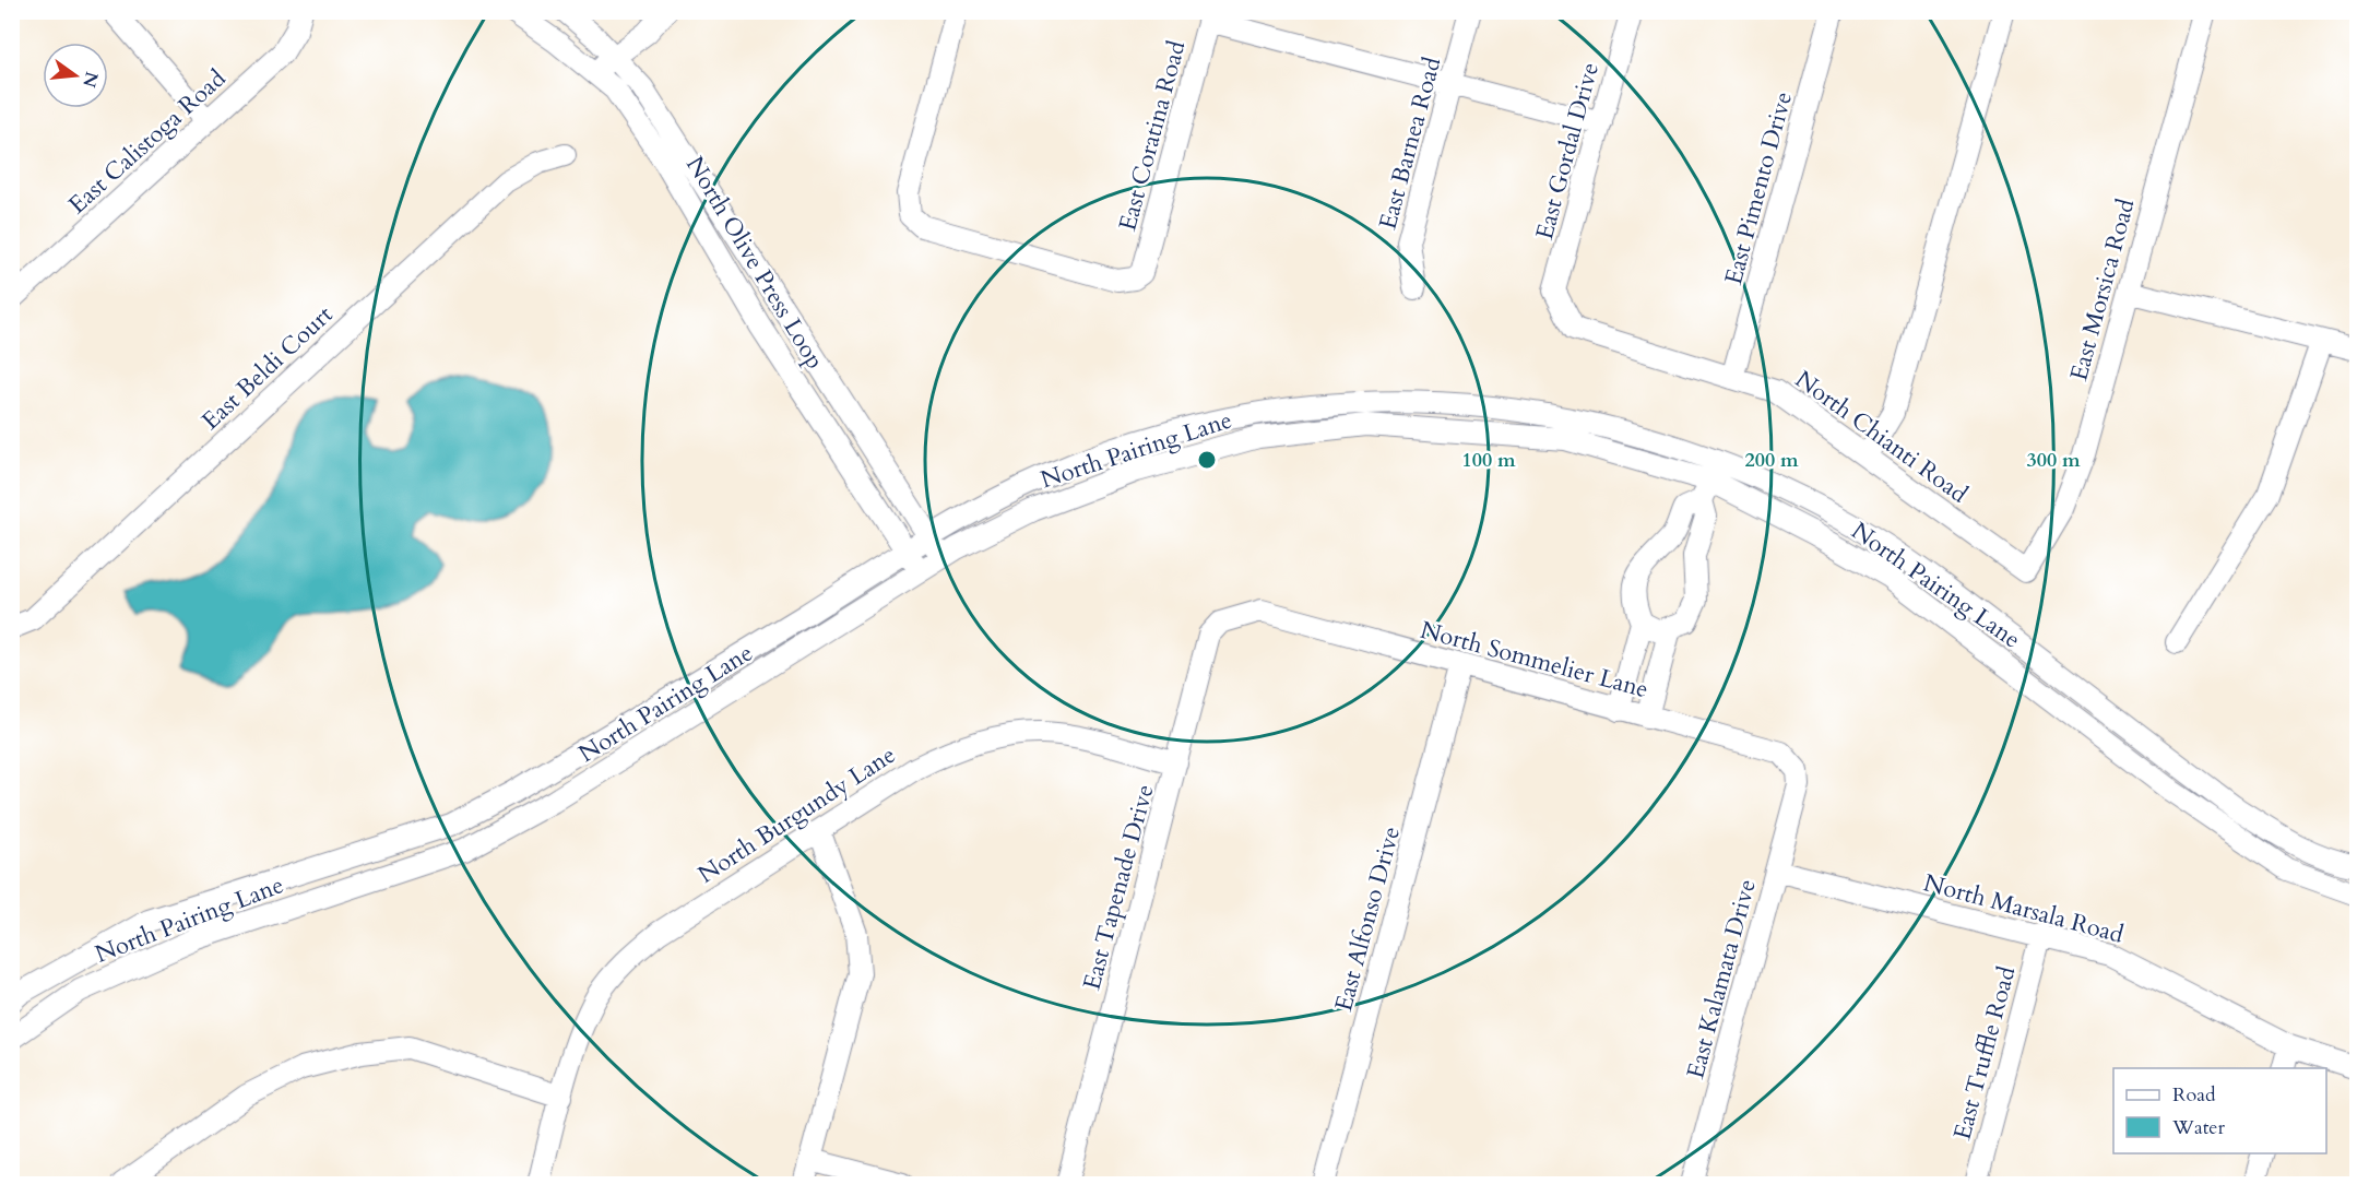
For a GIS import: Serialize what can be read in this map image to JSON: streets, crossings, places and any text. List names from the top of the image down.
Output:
{
  "streets": {
    "street": [
      "East Coratina Road",
      "East Calistoga Road",
      "East Barnea Road",
      "East Gordal Drive",
      "East Pimento Drive",
      "North Olive Press Loop",
      "East Morsica Road",
      "East Beldi Court",
      "North Chianti Road",
      "North Pairing Lane",
      "North Sommelier Lane",
      "North Burgundy Lane",
      "East Tapenade Drive",
      "North Marsala Road",
      "East Alfonso Drive",
      "East Kalamata Drive",
      "East Truffle Road"
    ]
  },
  "crossings": [
    ["East Gordal Drive", "North Chianti Road"],
    ["East Pimento Drive", "North Chianti Road"],
    ["North Olive Press Loop", "North Pairing Lane"],
    ["East Morsica Road", "North Chianti Road"],
    ["North Sommelier Lane", "East Tapenade Drive"],
    ["North Sommelier Lane", "East Alfonso Drive"],
    ["North Sommelier Lane", "East Kalamata Drive"],
    ["North Burgundy Lane", "East Tapenade Drive"],
    ["North Marsala Road", "East Kalamata Drive"],
    ["North Marsala Road", "East Truffle Road"]
  ],
  "legend": ["Road", "Water"],
  "north": "right",
  "rings": ["100 m", "200 m", "300 m"]
}
